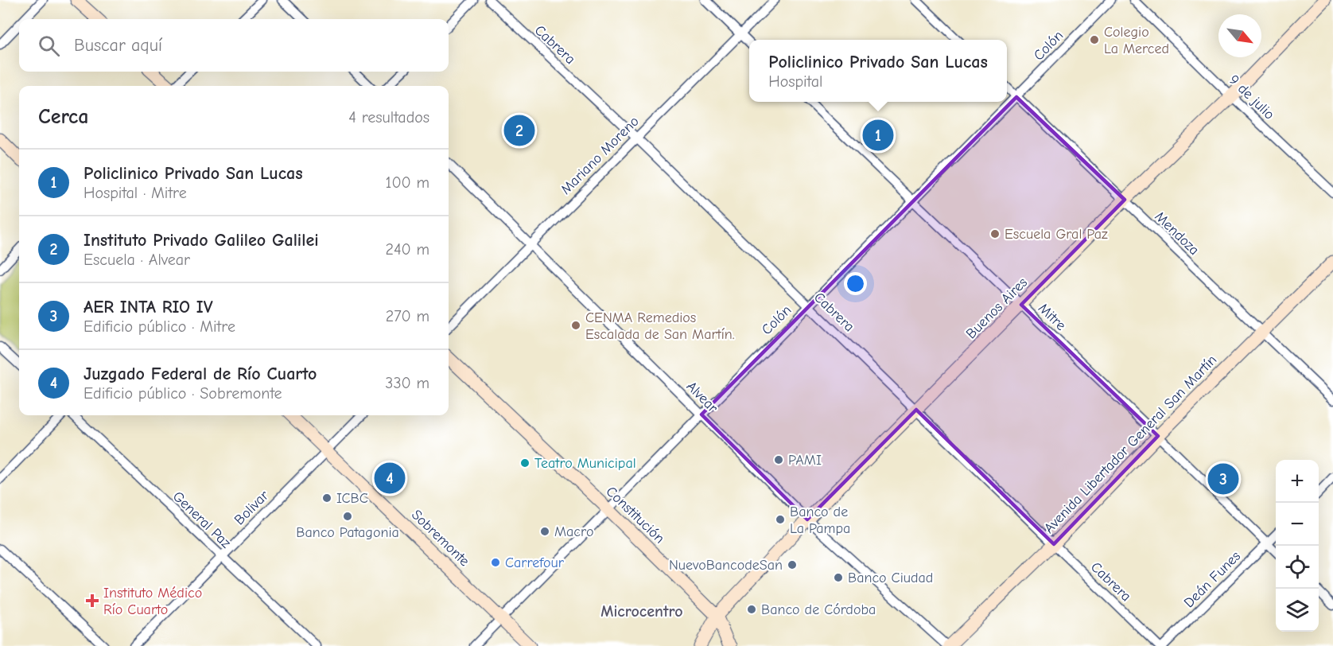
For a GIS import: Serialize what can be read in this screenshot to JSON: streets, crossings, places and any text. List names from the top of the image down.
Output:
{
  "streets": {
    "main road": [
      "Buenos Aires",
      "Avenida Libertador General San Martín",
      "Constitución",
      "Sobremonte"
    ],
    "street": [
      "Cabrera",
      "Colón",
      "9 de julio",
      "Mariano Moreno",
      "Mendoza",
      "Mitre",
      "Alvear",
      "Bolivar",
      "General Paz",
      "Deán Funes"
    ]
  },
  "crossings": [
    ["Cabrera", "Colón"],
    ["Cabrera", "Mariano Moreno"],
    ["Cabrera", "Buenos Aires"],
    ["Cabrera", "Avenida Libertador General San Martín"],
    ["Colón", "Mendoza"],
    ["Colón", "Mitre"],
    ["Colón", "Alvear"],
    ["Colón", "Constitución"],
    ["Colón", "Sobremonte"],
    ["9 de julio", "Buenos Aires"],
    ["Mariano Moreno", "Alvear"],
    ["Mendoza", "Buenos Aires"],
    ["Mendoza", "Avenida Libertador General San Martín"],
    ["Buenos Aires", "Mitre"],
    ["Buenos Aires", "Alvear"],
    ["Buenos Aires", "Constitución"],
    ["Mitre", "Avenida Libertador General San Martín"],
    ["Mitre", "Deán Funes"],
    ["Alvear", "Avenida Libertador General San Martín"],
    ["Bolivar", "General Paz"],
    ["Bolivar", "Sobremonte"]
  ],
  "districts": ["Microcentro"],
  "places": {
    "other": [
      "Colegio La Merced",
      "Escuela Gral Paz",
      "CENMA Remedios Escalada de San Martín.",
      "PAMI",
      "Teatro Municipal",
      "ICBC",
      "Banco Patagonia",
      "Banco de La Pampa",
      "Macro",
      "Carrefour",
      "NuevoBancodeSan",
      "Banco Ciudad",
      "Banco de Córdoba"
    ],
    "health": ["Instituto Médico Río Cuarto"]
  },
  "north": "bottom right",
  "page": {
    "search": "Buscar aquí",
    "popup": ["Policlinico Privado San Lucas", "Hospital"],
    "heading": ["Cerca", "4 resultados"],
    "pins": [
      "2",
      "1",
      "4",
      "3"
    ],
    "list": [
      {
        "mark": "1",
        "name": "Policlinico Privado San Lucas",
        "note": "Hospital · Mitre",
        "value": "100 m"
      },
      {
        "mark": "2",
        "name": "Instituto Privado Galileo Galilei",
        "note": "Escuela · Alvear",
        "value": "240 m"
      },
      {
        "mark": "3",
        "name": "AER INTA RIO IV",
        "note": "Edificio público · Mitre",
        "value": "270 m"
      },
      {
        "mark": "4",
        "name": "Juzgado Federal de Río Cuarto",
        "note": "Edificio público · Sobremonte",
        "value": "330 m"
      }
    ],
    "map_buttons": ["+", "−"]
  }
}
